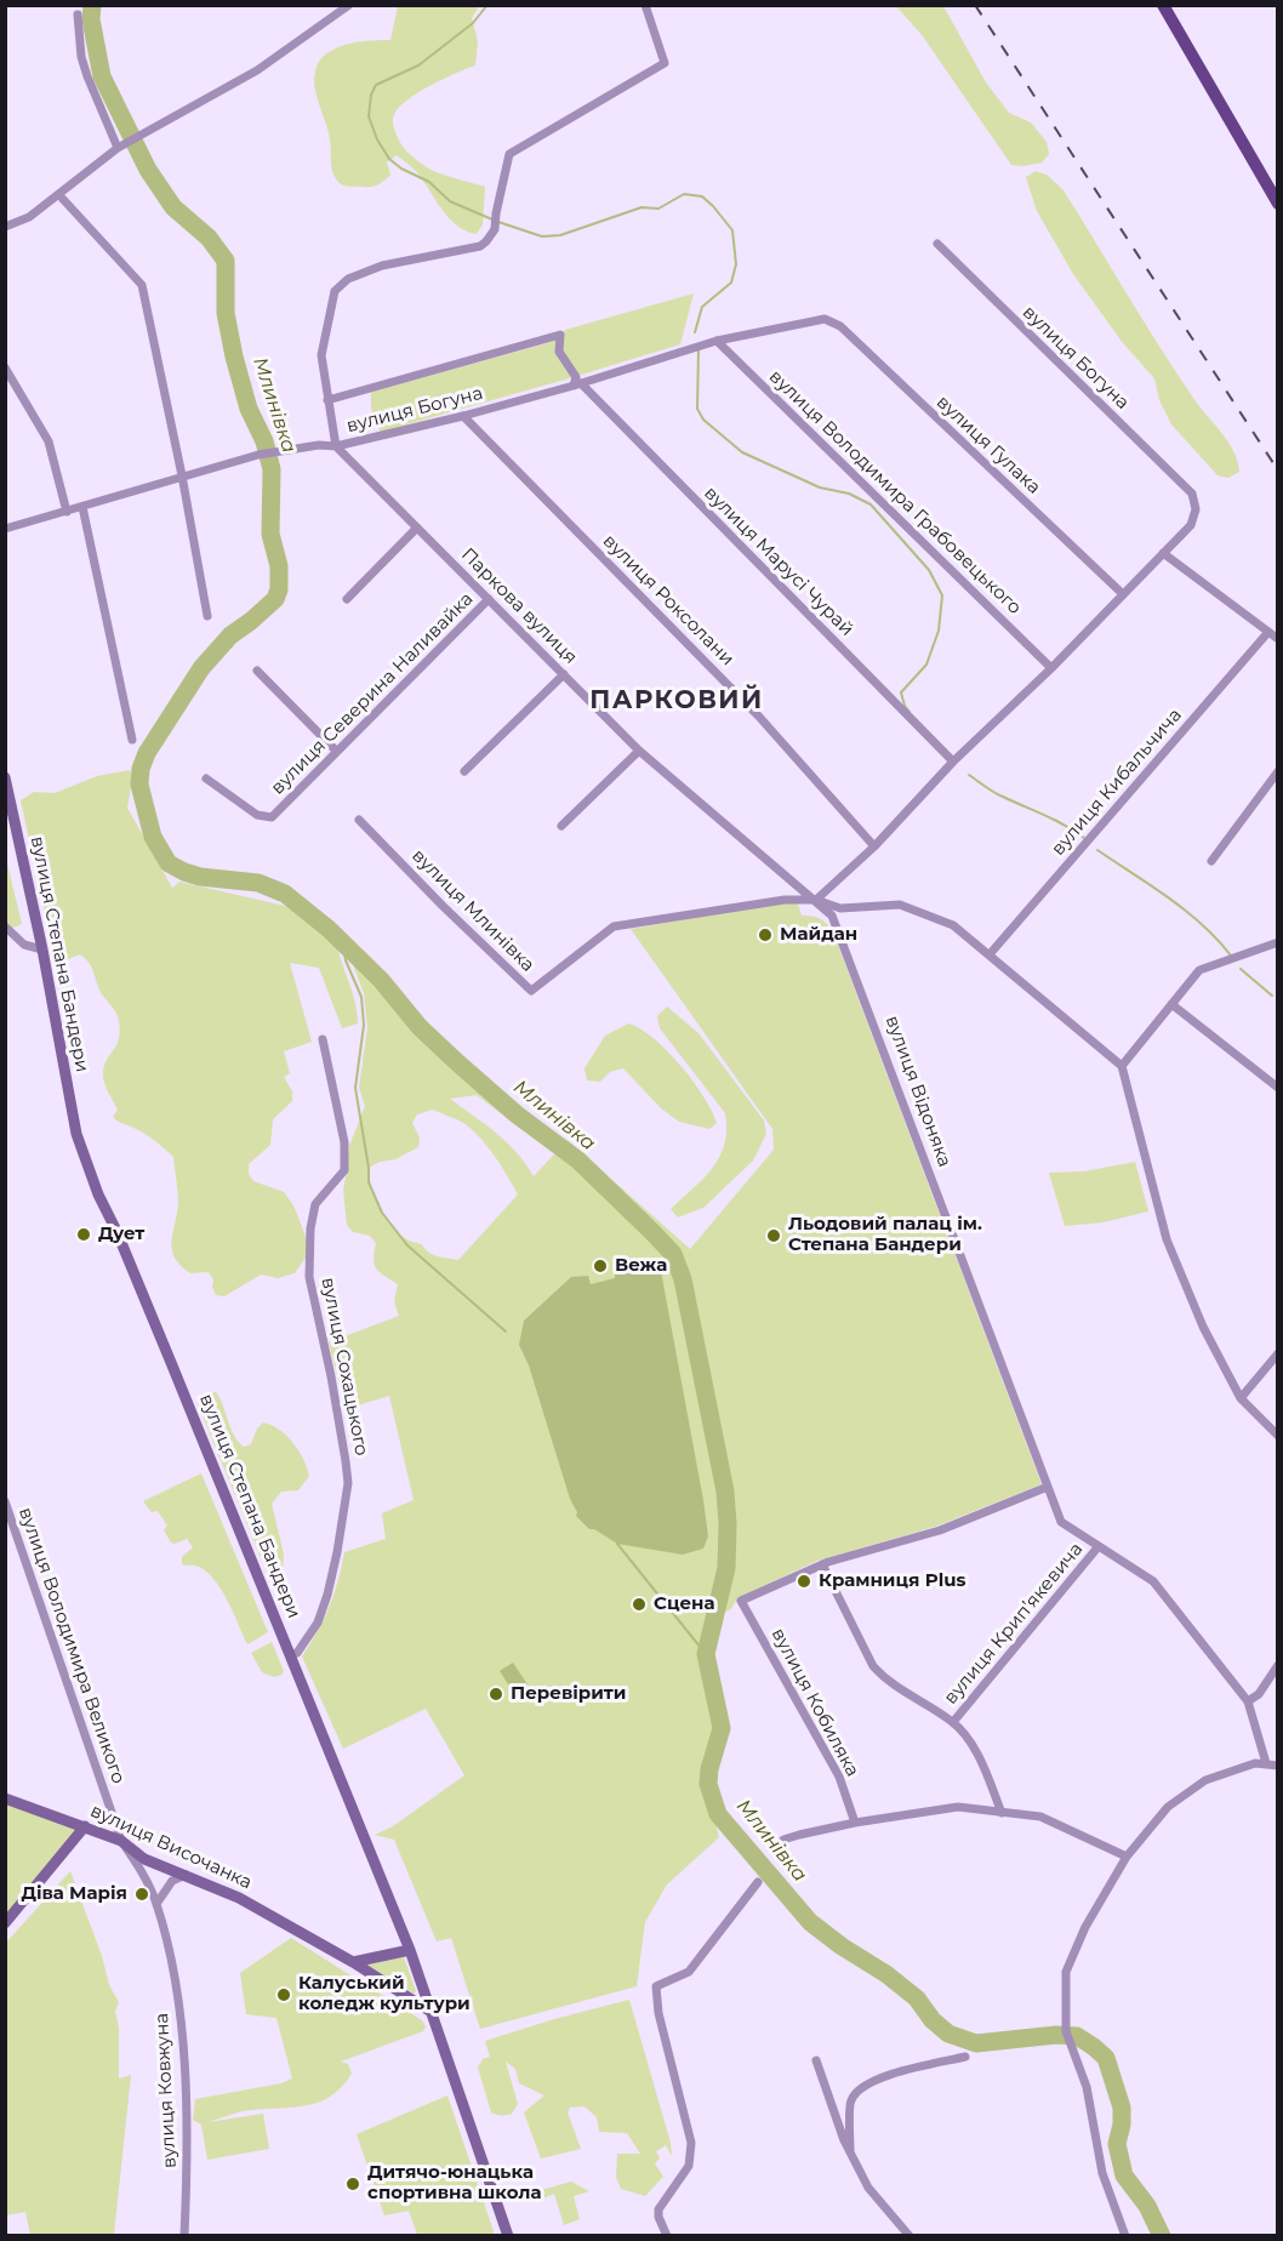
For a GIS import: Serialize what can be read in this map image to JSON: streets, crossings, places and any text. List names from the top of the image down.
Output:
{
  "streets": {
    "main road": ["вулиця Степана Бандери", "вулиця Височанка"],
    "street": [
      "вулиця Богуна",
      "вулиця Гулака",
      "вулиця Володимира Грабовецького",
      "вулиця Марусі Чурай",
      "вулиця Роксолани",
      "Паркова вулиця",
      "вулиця Северина Наливайка",
      "вулиця Кибальчича",
      "вулиця Млинівка",
      "вулиця Відоняка",
      "вулиця Сохацького",
      "вулиця Крипʼякевича",
      "вулиця Володимира Великого",
      "вулиця Кобиляка",
      "вулиця Ковжуна"
    ]
  },
  "crossings": [
    ["вулиця Богуна", "вулиця Гулака"],
    ["вулиця Богуна", "вулиця Володимира Грабовецького"],
    ["вулиця Богуна", "вулиця Марусі Чурай"],
    ["вулиця Богуна", "вулиця Роксолани"],
    ["вулиця Богуна", "Паркова вулиця"],
    ["Паркова вулиця", "вулиця Северина Наливайка"],
    ["Паркова вулиця", "вулиця Млинівка"],
    ["Паркова вулиця", "вулиця Відоняка"],
    ["вулиця Млинівка", "вулиця Відоняка"],
    ["вулиця Степана Бандери", "вулиця Сохацького"],
    ["вулиця Степана Бандери", "вулиця Височанка"],
    ["вулиця Відоняка", "вулиця Крипʼякевича"],
    ["вулиця Володимира Великого", "вулиця Височанка"],
    ["вулиця Володимира Великого", "вулиця Ковжуна"],
    ["вулиця Височанка", "вулиця Ковжуна"]
  ],
  "districts": ["ПАРКОВИЙ"],
  "water": ["Млинівка"],
  "places": [
    "Майдан",
    "Дует",
    "Льодовий палац ім. Степана Бандери",
    "Вежа",
    "Крамниця Plus",
    "Сцена",
    "Перевірити",
    "Діва Марія",
    "Калуський коледж культури",
    "Дитячо-юнацька спортивна школа"
  ]
}
